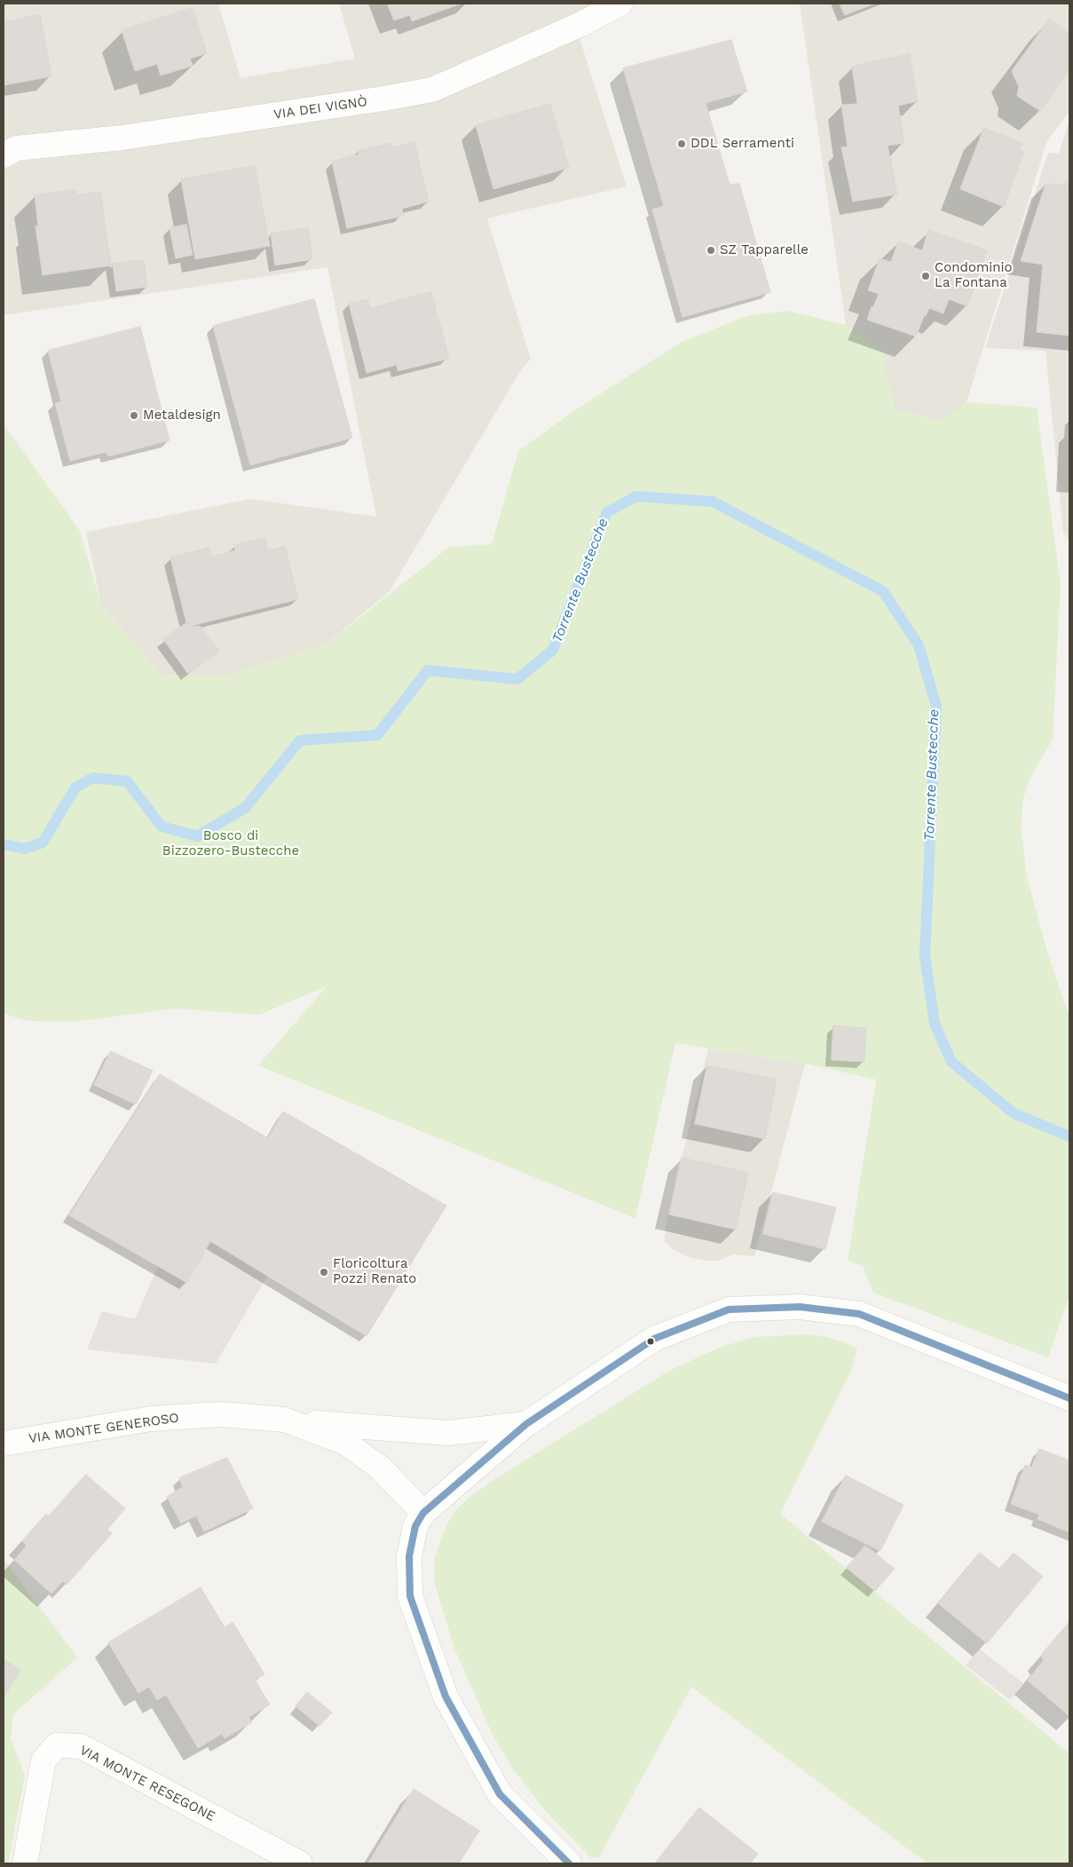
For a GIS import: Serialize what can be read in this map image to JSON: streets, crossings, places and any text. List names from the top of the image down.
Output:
{
  "streets": {
    "street": ["VIA DEI VIGNÒ", "VIA MONTE GENEROSO", "VIA MONTE RESEGONE"]
  },
  "water": ["Torrente Bustecche"],
  "parks": ["Bosco di Bizzozero-Bustecche"],
  "places": [
    "DDL Serramenti",
    "SZ Tapparelle",
    "Condominio La Fontana",
    "Metaldesign",
    "Floricoltura Pozzi Renato"
  ]
}
